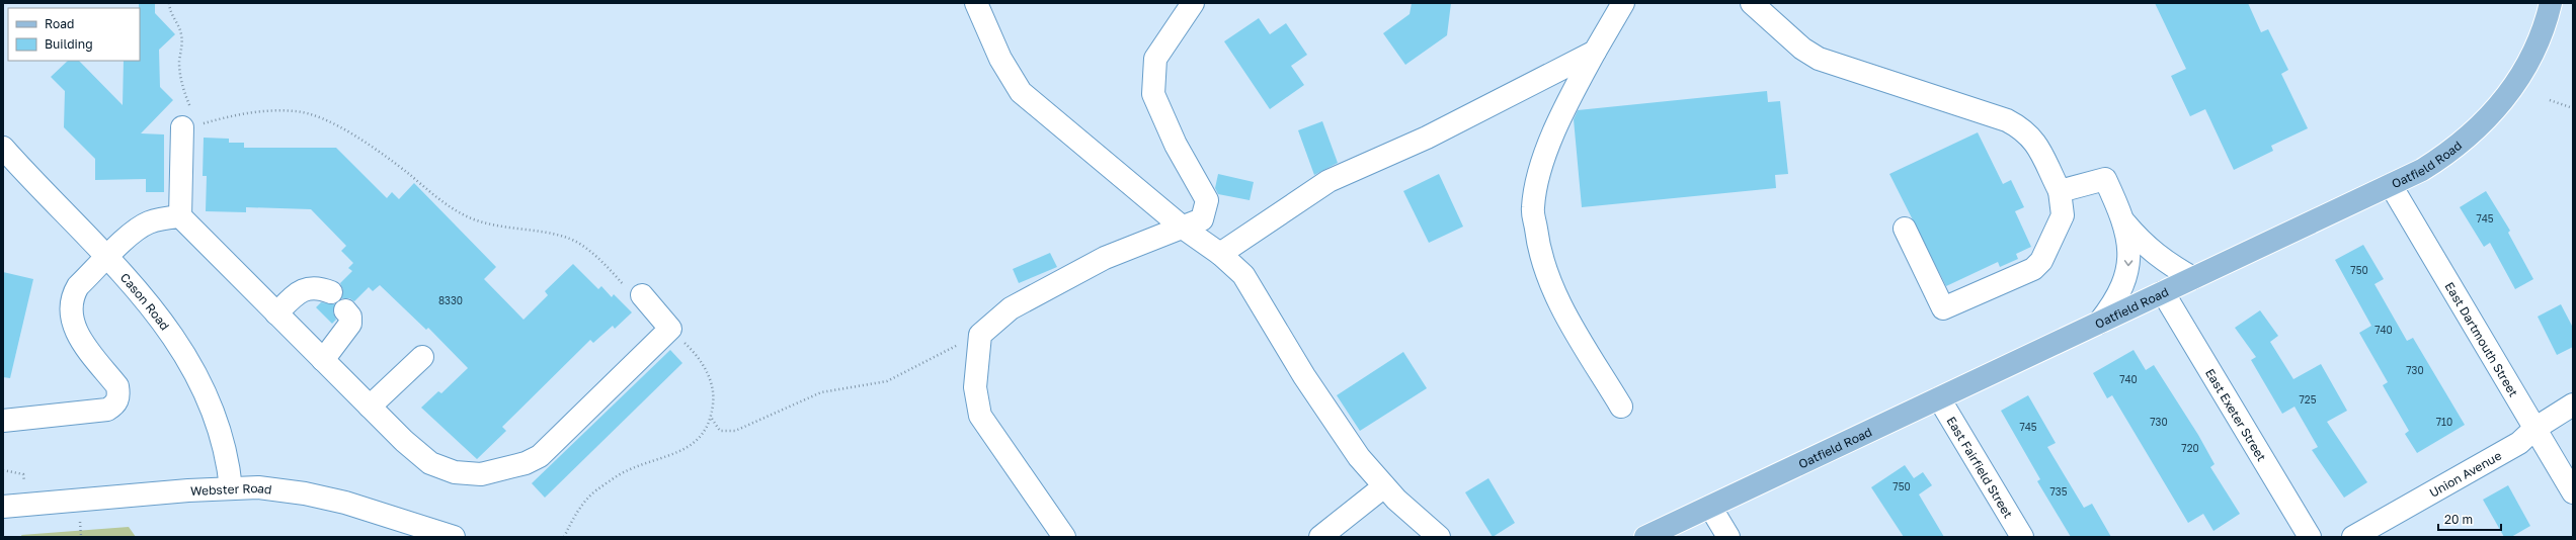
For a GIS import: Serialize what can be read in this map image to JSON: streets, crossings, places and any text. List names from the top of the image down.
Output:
{
  "streets": {
    "main road": ["Oatfield Road"],
    "street": [
      "Cason Road",
      "East Dartmouth Street",
      "East Exeter Street",
      "East Fairfield Street",
      "Union Avenue",
      "Webster Road"
    ]
  },
  "crossings": [
    ["Oatfield Road", "East Dartmouth Street"],
    ["Oatfield Road", "East Exeter Street"],
    ["Oatfield Road", "East Fairfield Street"],
    ["Cason Road", "Webster Road"],
    ["East Dartmouth Street", "Union Avenue"]
  ],
  "house_numbers": [
    "745",
    "750",
    "8330",
    "740",
    "730",
    "740",
    "725",
    "730",
    "710",
    "745",
    "720",
    "750",
    "735"
  ],
  "legend": ["Road", "Building"],
  "scale_bar": "20 m"
}
